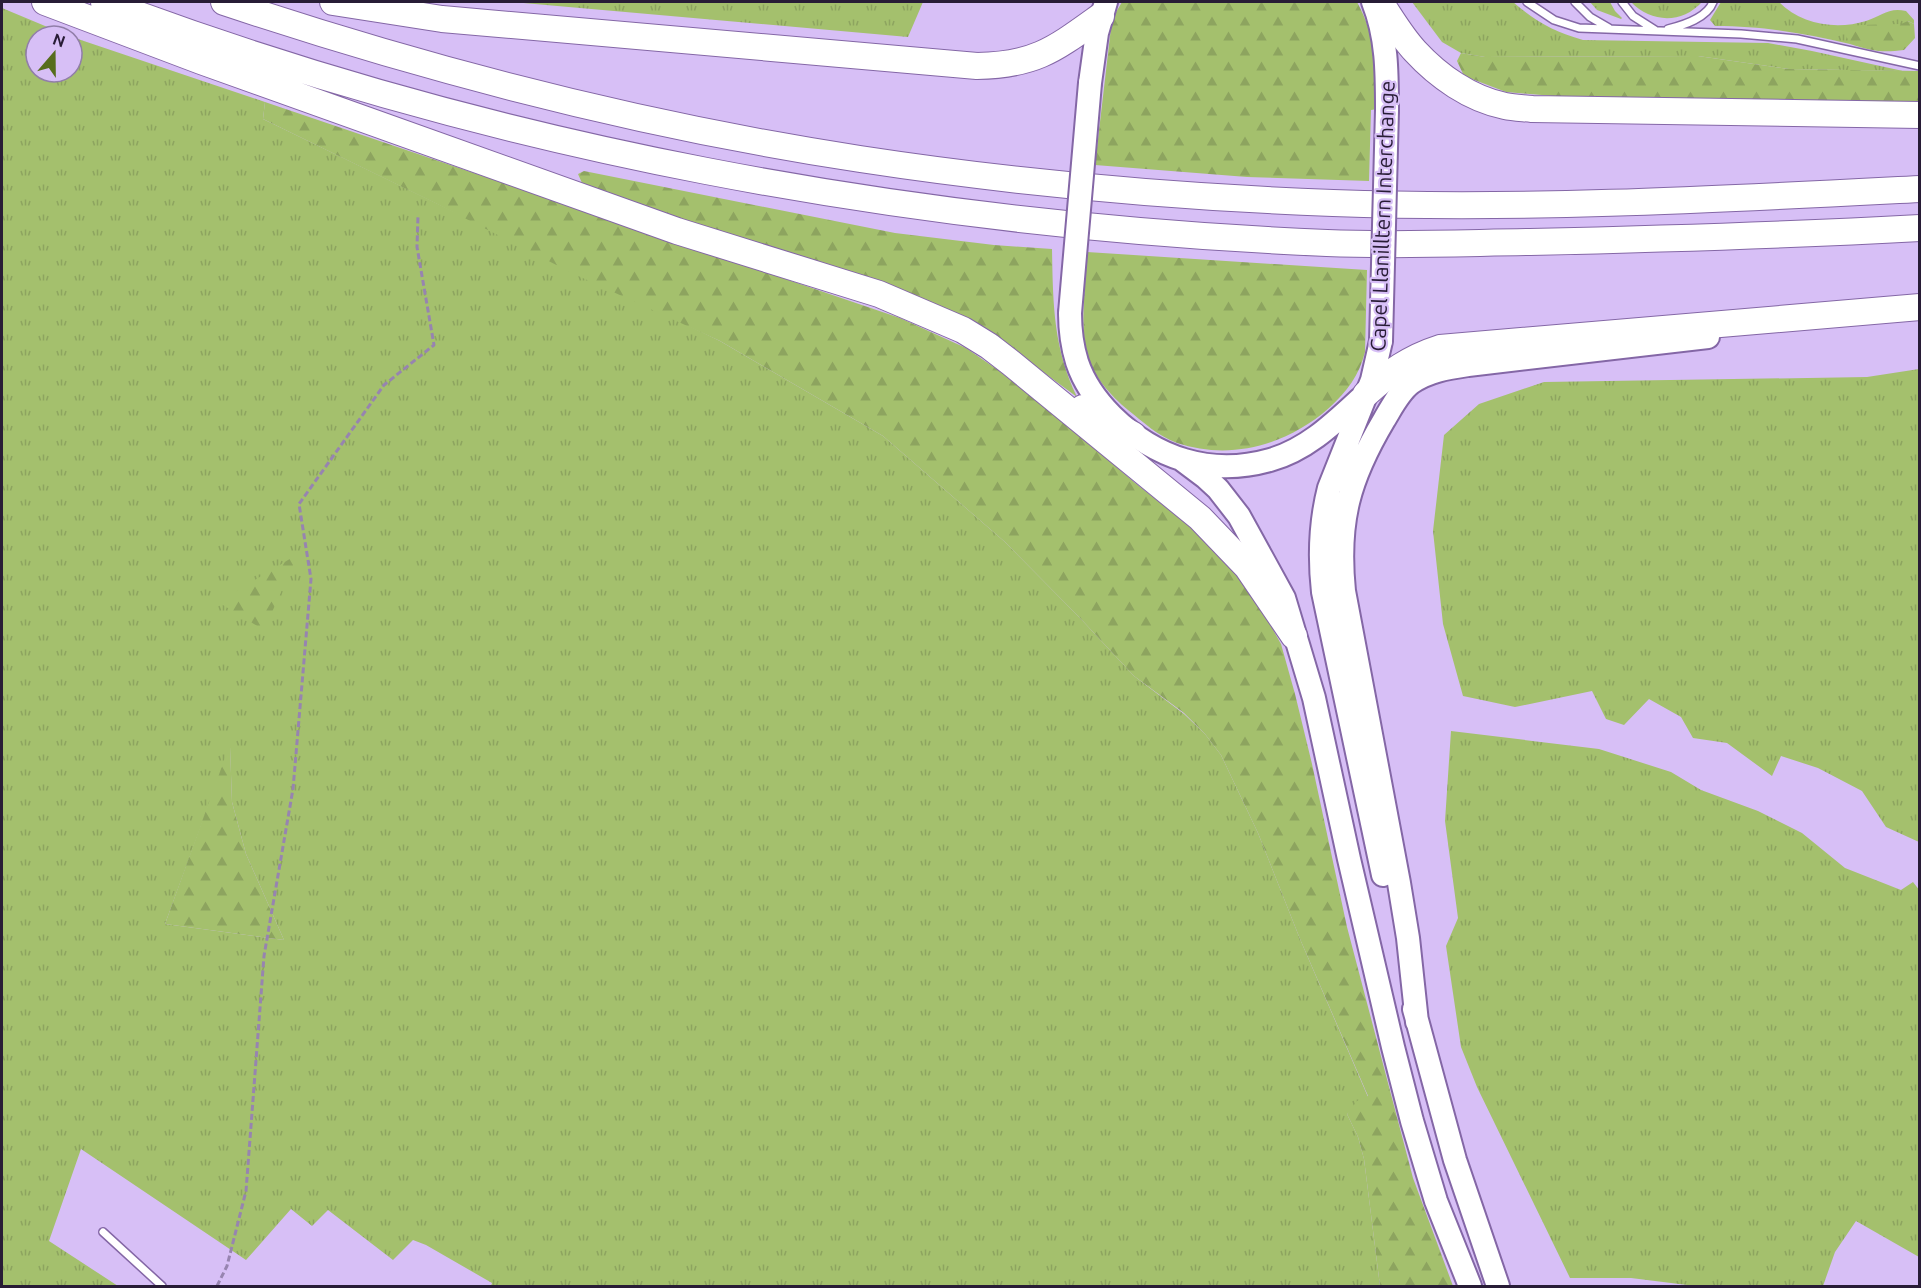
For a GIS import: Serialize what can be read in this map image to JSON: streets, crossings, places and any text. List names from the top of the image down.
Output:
{
  "streets": {
    "highway": ["Capel Llanilltern Interchange"]
  },
  "north": "top"
}
